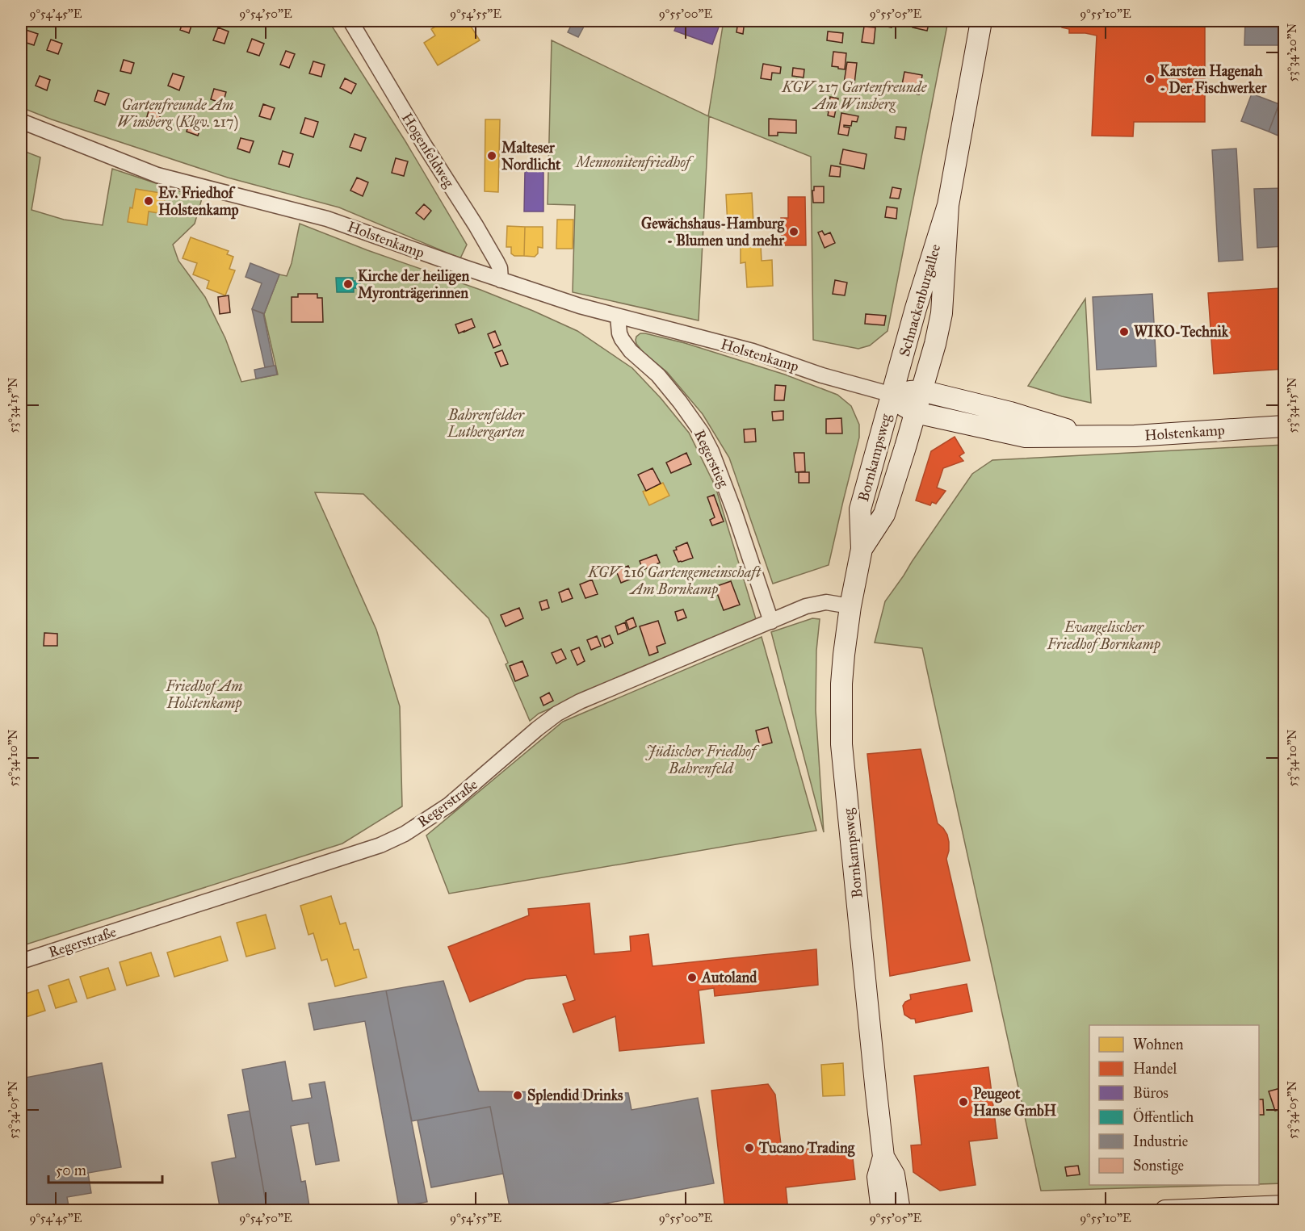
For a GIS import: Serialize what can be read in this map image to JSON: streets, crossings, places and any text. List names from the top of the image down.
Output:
{
  "streets": {
    "main road": ["Holstenkamp", "Schnackenburgallee", "Bornkampsweg"],
    "street": ["Hogenfeldweg", "Regerstieg", "Regerstraße"]
  },
  "crossings": [
    ["Hogenfeldweg", "Holstenkamp"],
    ["Holstenkamp", "Schnackenburgallee"],
    ["Holstenkamp", "Bornkampsweg"],
    ["Holstenkamp", "Regerstieg"],
    ["Schnackenburgallee", "Bornkampsweg"],
    ["Bornkampsweg", "Regerstraße"],
    ["Regerstieg", "Regerstraße"]
  ],
  "parks": [
    "KGV 217 Gartenfreunde Am Winsberg",
    "Gartenfreunde Am Winsberg (Klgv. 217)",
    "Mennonitenfriedhof",
    "Bahrenfelder Luthergarten",
    "KGV 216 Gartengemeinschaft Am Bornkamp",
    "Evangelischer Friedhof Bornkamp",
    "Friedhof Am Holstenkamp",
    "Jüdischer Friedhof Bahrenfeld"
  ],
  "places": [
    "Karsten Hagenah - Der Fischwerker",
    "Malteser Nordlicht",
    "Ev. Friedhof Holstenkamp",
    "Gewächshaus-Hamburg - Blumen und mehr",
    "Kirche der heiligen Myronträgerinnen",
    "WIKO-Technik",
    "Autoland",
    "Splendid Drinks",
    "Peugeot Hanse GmbH",
    "Tucano Trading"
  ],
  "legend": [
    "Wohnen",
    "Handel",
    "Büros",
    "Öffentlich",
    "Industrie",
    "Sonstige"
  ],
  "scale_bar": "50 m",
  "coordinates": [
    "9°54'45\"E",
    "9°54'50\"E",
    "9°54'55\"E",
    "9°55'00\"E",
    "9°55'05\"E",
    "9°55'10\"E",
    "53°34'20\"N",
    "53°34'15\"N",
    "53°34'10\"N",
    "53°34'05\"N"
  ]
}
